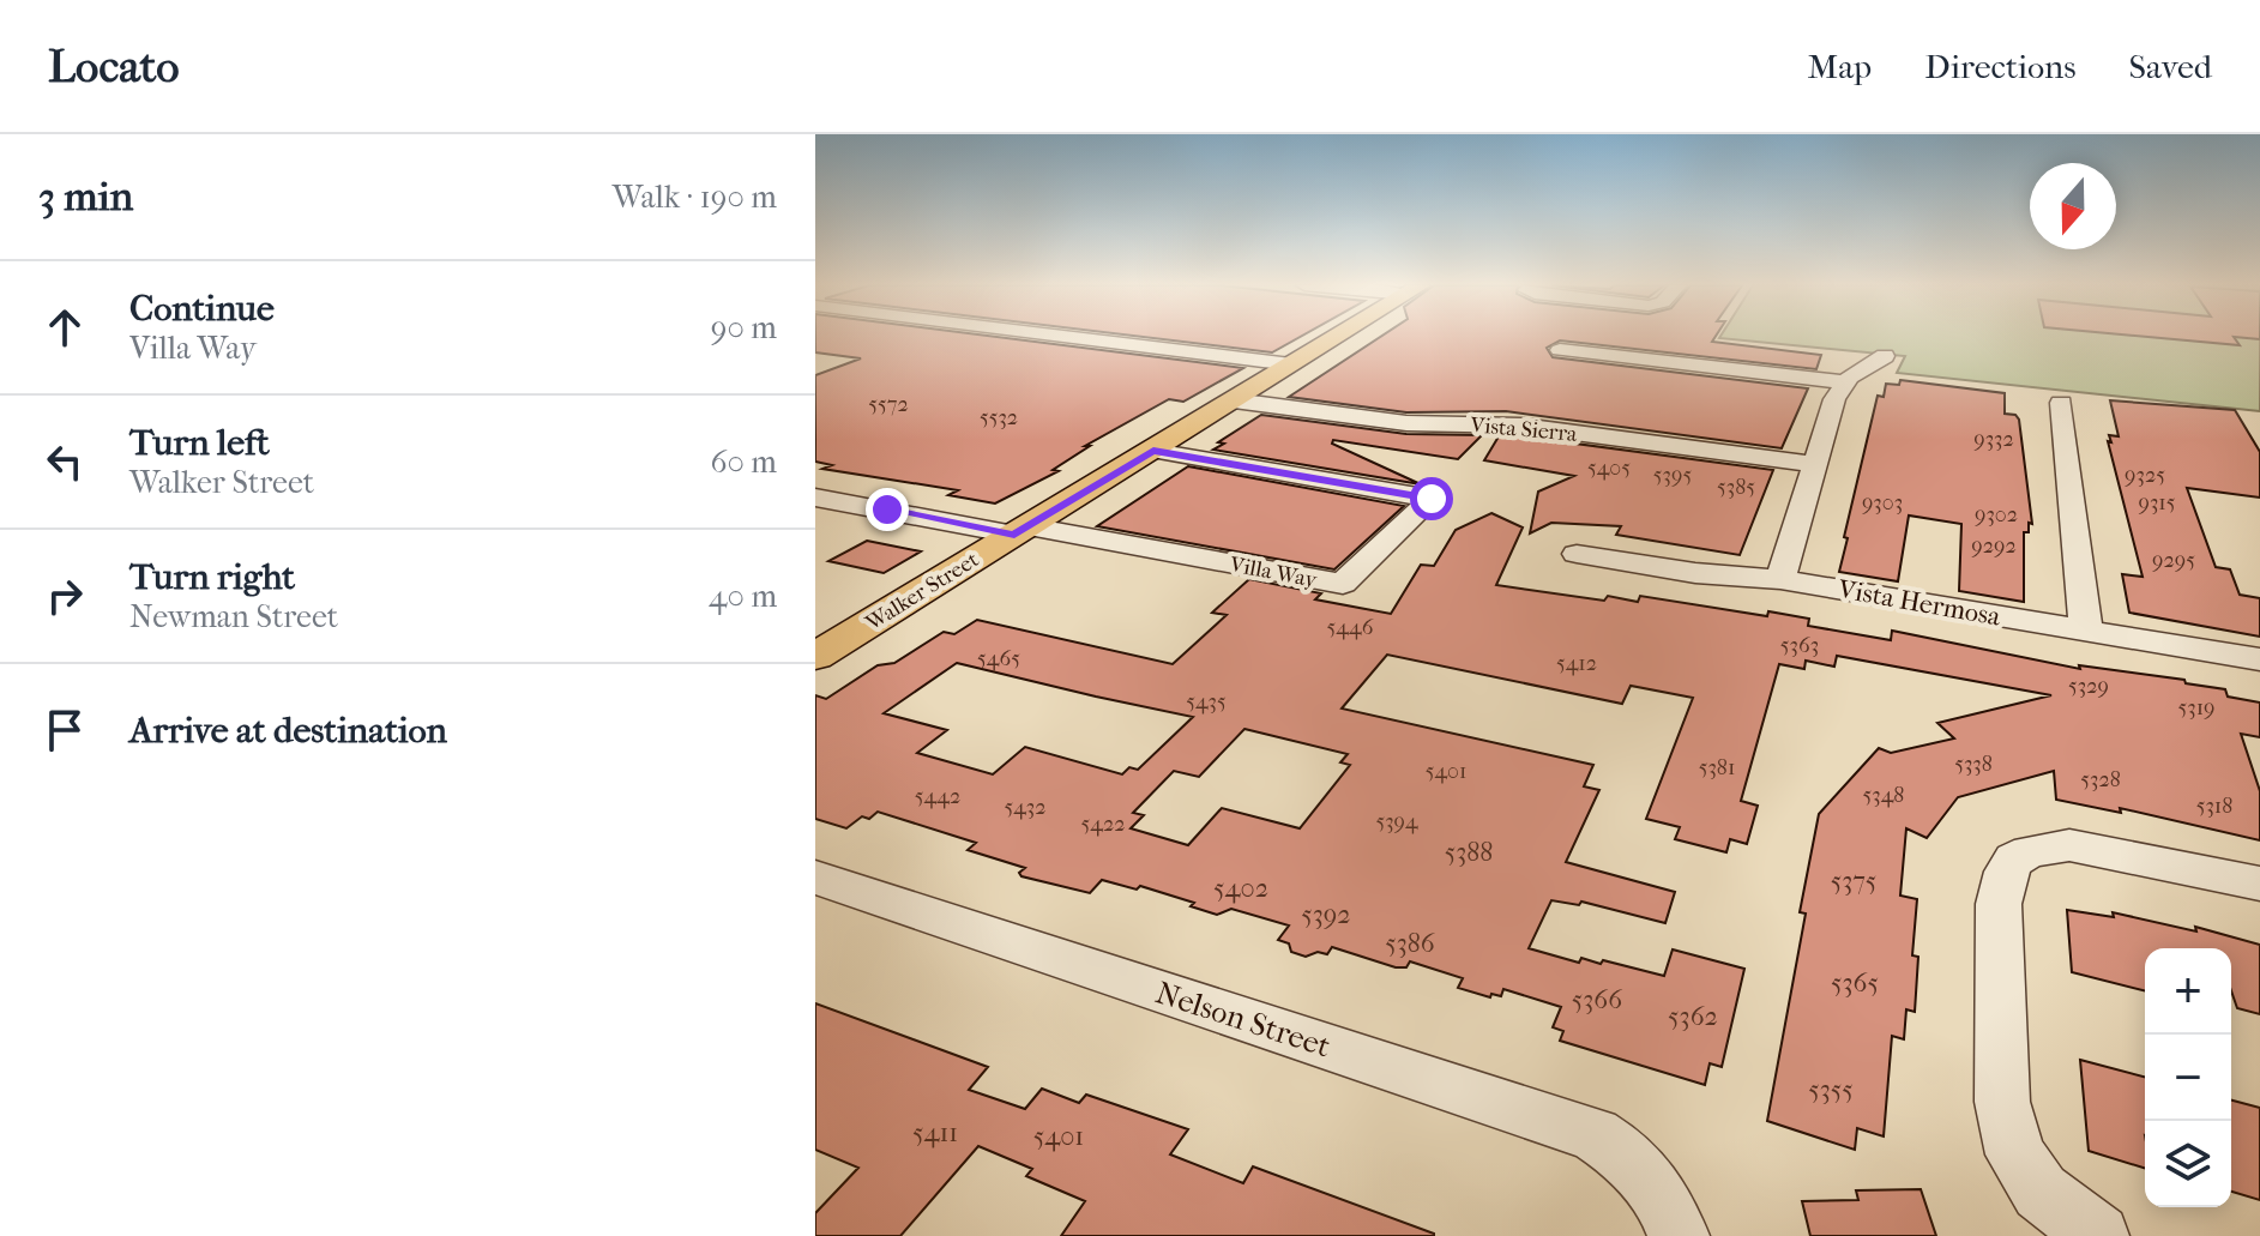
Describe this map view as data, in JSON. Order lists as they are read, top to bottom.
{
  "streets": {
    "main road": ["Walker Street"],
    "street": [
      "Vista Sierra",
      "Villa Way",
      "Vista Hermosa",
      "Nelson Street"
    ]
  },
  "crossings": [
    ["Vista Sierra", "Walker Street"],
    ["Villa Way", "Walker Street"]
  ],
  "house_numbers": [
    "5572",
    "5532",
    "9332",
    "5405",
    "5395",
    "9325",
    "5385",
    "9303",
    "9315",
    "9302",
    "9292",
    "9295",
    "5446",
    "5363",
    "5465",
    "5412",
    "5329",
    "5435",
    "5319",
    "5338",
    "5381",
    "5401",
    "5328",
    "5348",
    "5442",
    "5318",
    "5432",
    "5394",
    "5422",
    "5388",
    "5375",
    "5402",
    "5392",
    "5386",
    "5365",
    "5366",
    "5362",
    "5355",
    "5411",
    "5401"
  ],
  "north": "bottom",
  "page": {
    "header": "Locato",
    "nav": ["Map", "Directions", "Saved"],
    "heading": ["3 min", "Walk · 190 m"],
    "list": [
      ["Continue", "Villa Way", "90 m"],
      ["Turn left", "Walker Street", "60 m"],
      ["Turn right", "Newman Street", "40 m"],
      "Arrive at destination"
    ],
    "map_buttons": ["+", "−"]
  }
}
